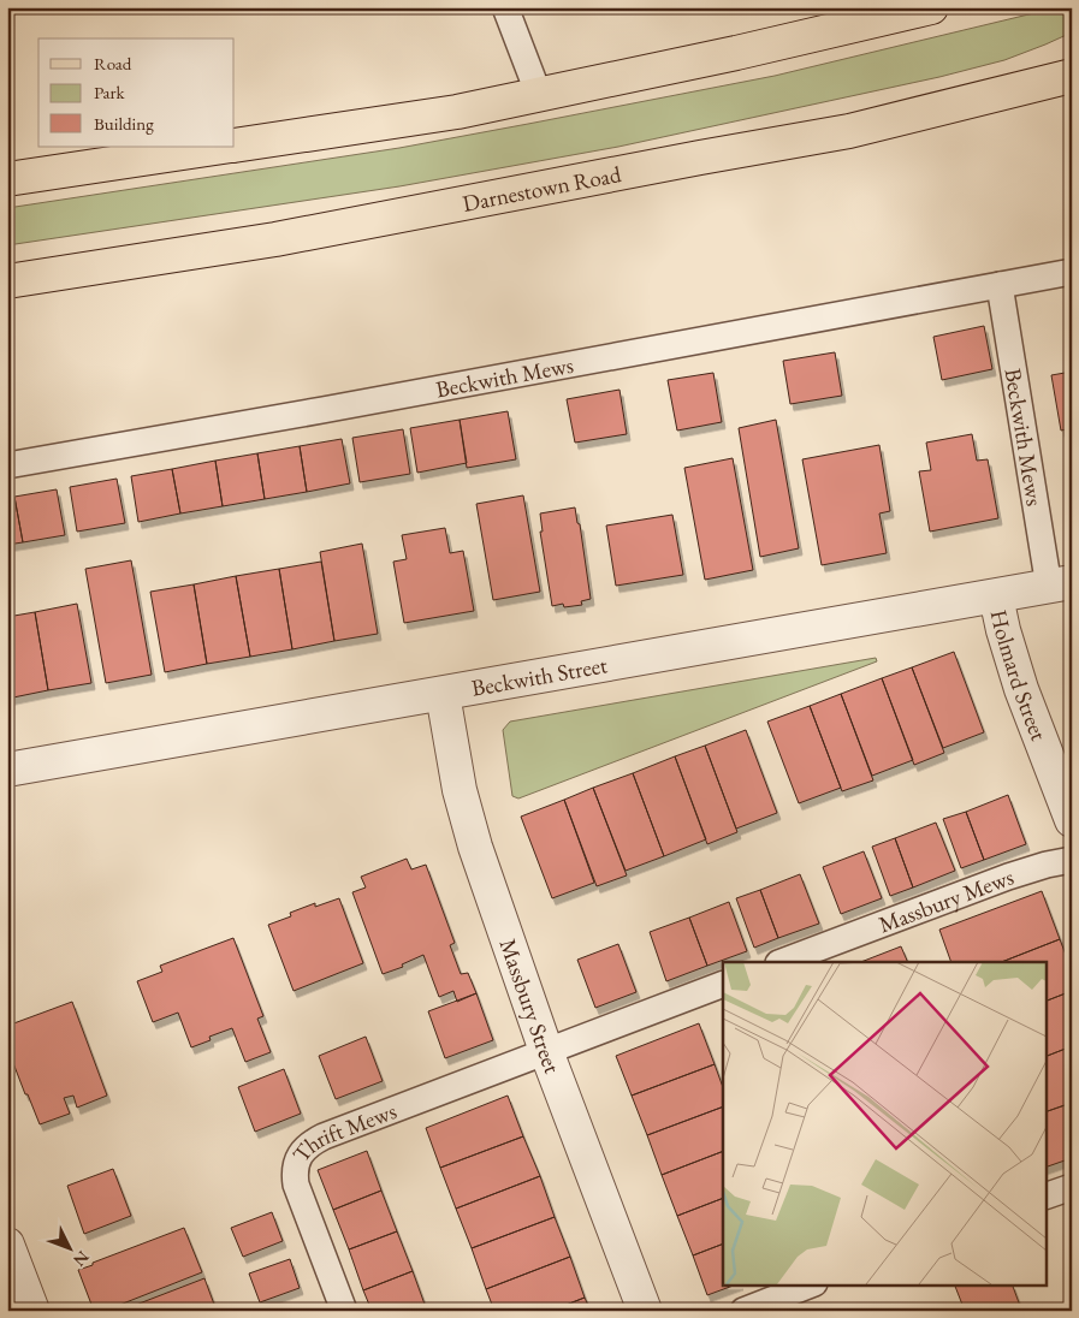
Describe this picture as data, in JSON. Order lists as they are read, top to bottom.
{
  "streets": {
    "main road": ["Darnestown Road"],
    "street": ["Holmard Street", "Beckwith Street", "Massbury Street"],
    "lane": ["Beckwith Mews", "Massbury Mews", "Thrift Mews"]
  },
  "crossings": [
    ["Beckwith Mews", "Beckwith Street"],
    ["Holmard Street", "Beckwith Street"],
    ["Beckwith Street", "Massbury Street"],
    ["Massbury Street", "Thrift Mews"]
  ],
  "legend": ["Road", "Park", "Building"],
  "north": "bottom right"
}
